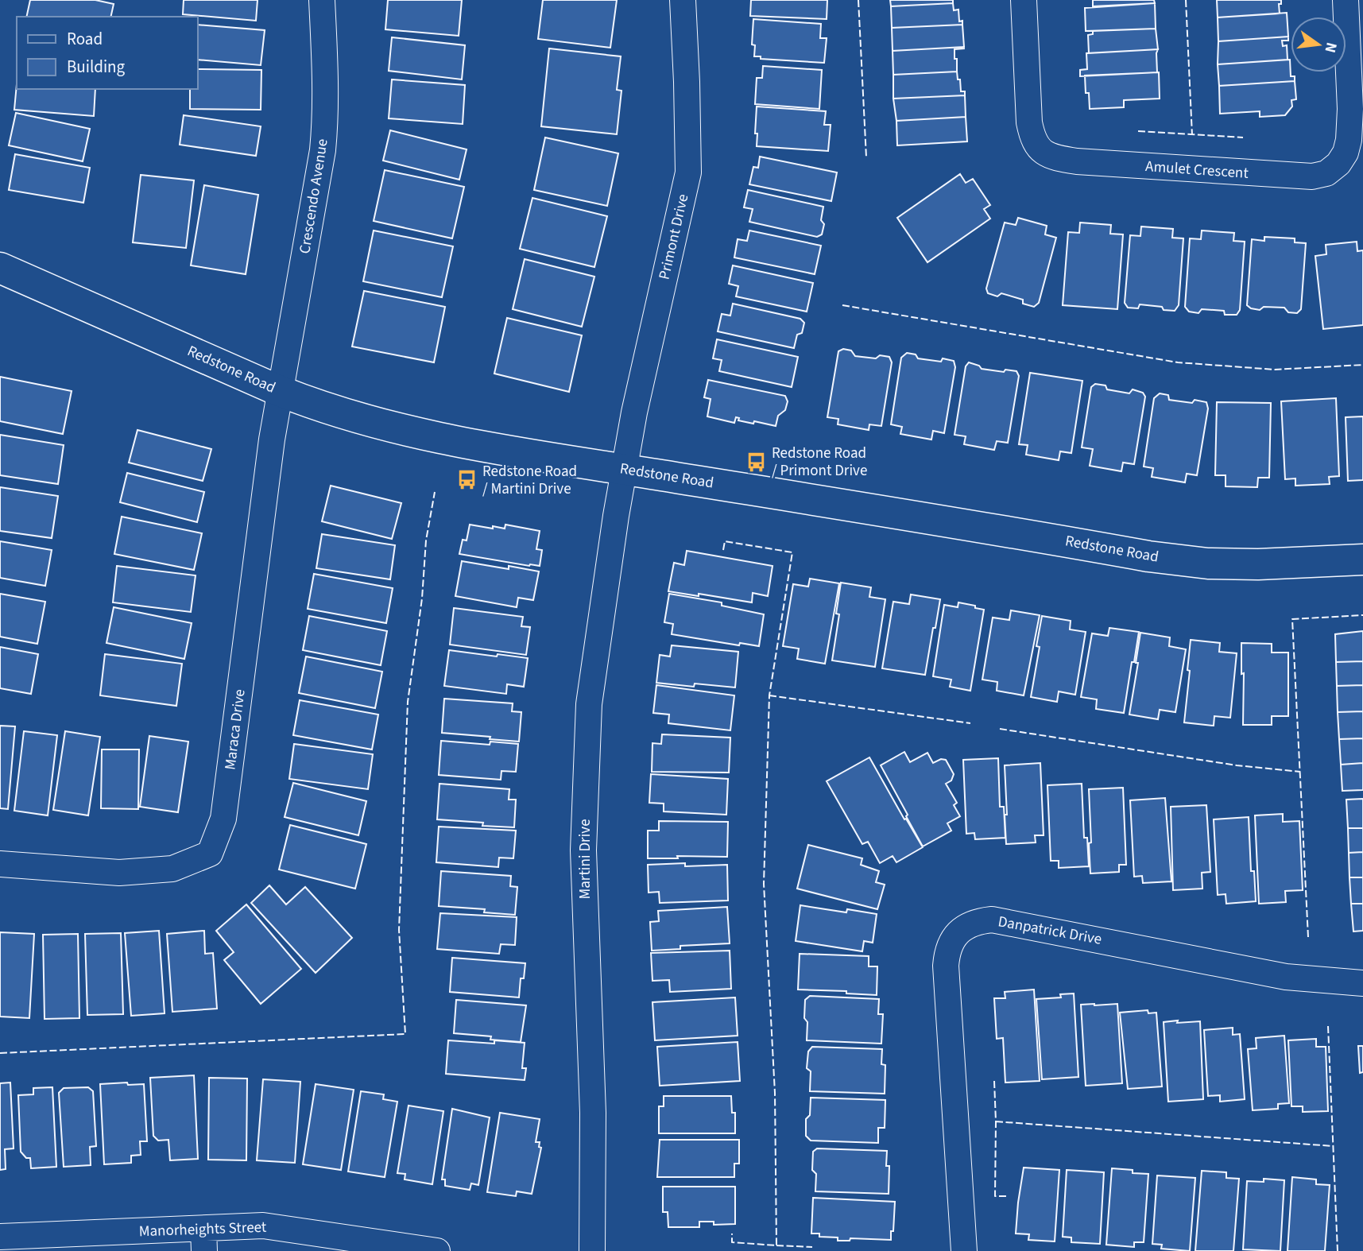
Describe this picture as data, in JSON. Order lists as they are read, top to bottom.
{
  "streets": {
    "street": [
      "Amulet Crescent",
      "Crescendo Avenue",
      "Primont Drive",
      "Redstone Road",
      "Maraca Drive",
      "Martini Drive",
      "Danpatrick Drive",
      "Manorheights Street"
    ]
  },
  "crossings": [
    ["Crescendo Avenue", "Redstone Road"],
    ["Crescendo Avenue", "Maraca Drive"],
    ["Primont Drive", "Redstone Road"],
    ["Primont Drive", "Martini Drive"],
    ["Redstone Road", "Maraca Drive"],
    ["Redstone Road", "Martini Drive"]
  ],
  "places": {
    "bus stop": ["Redstone Road / Primont Drive", "Redstone Road / Martini Drive"]
  },
  "legend": ["Road", "Building"],
  "north": "right"
}
